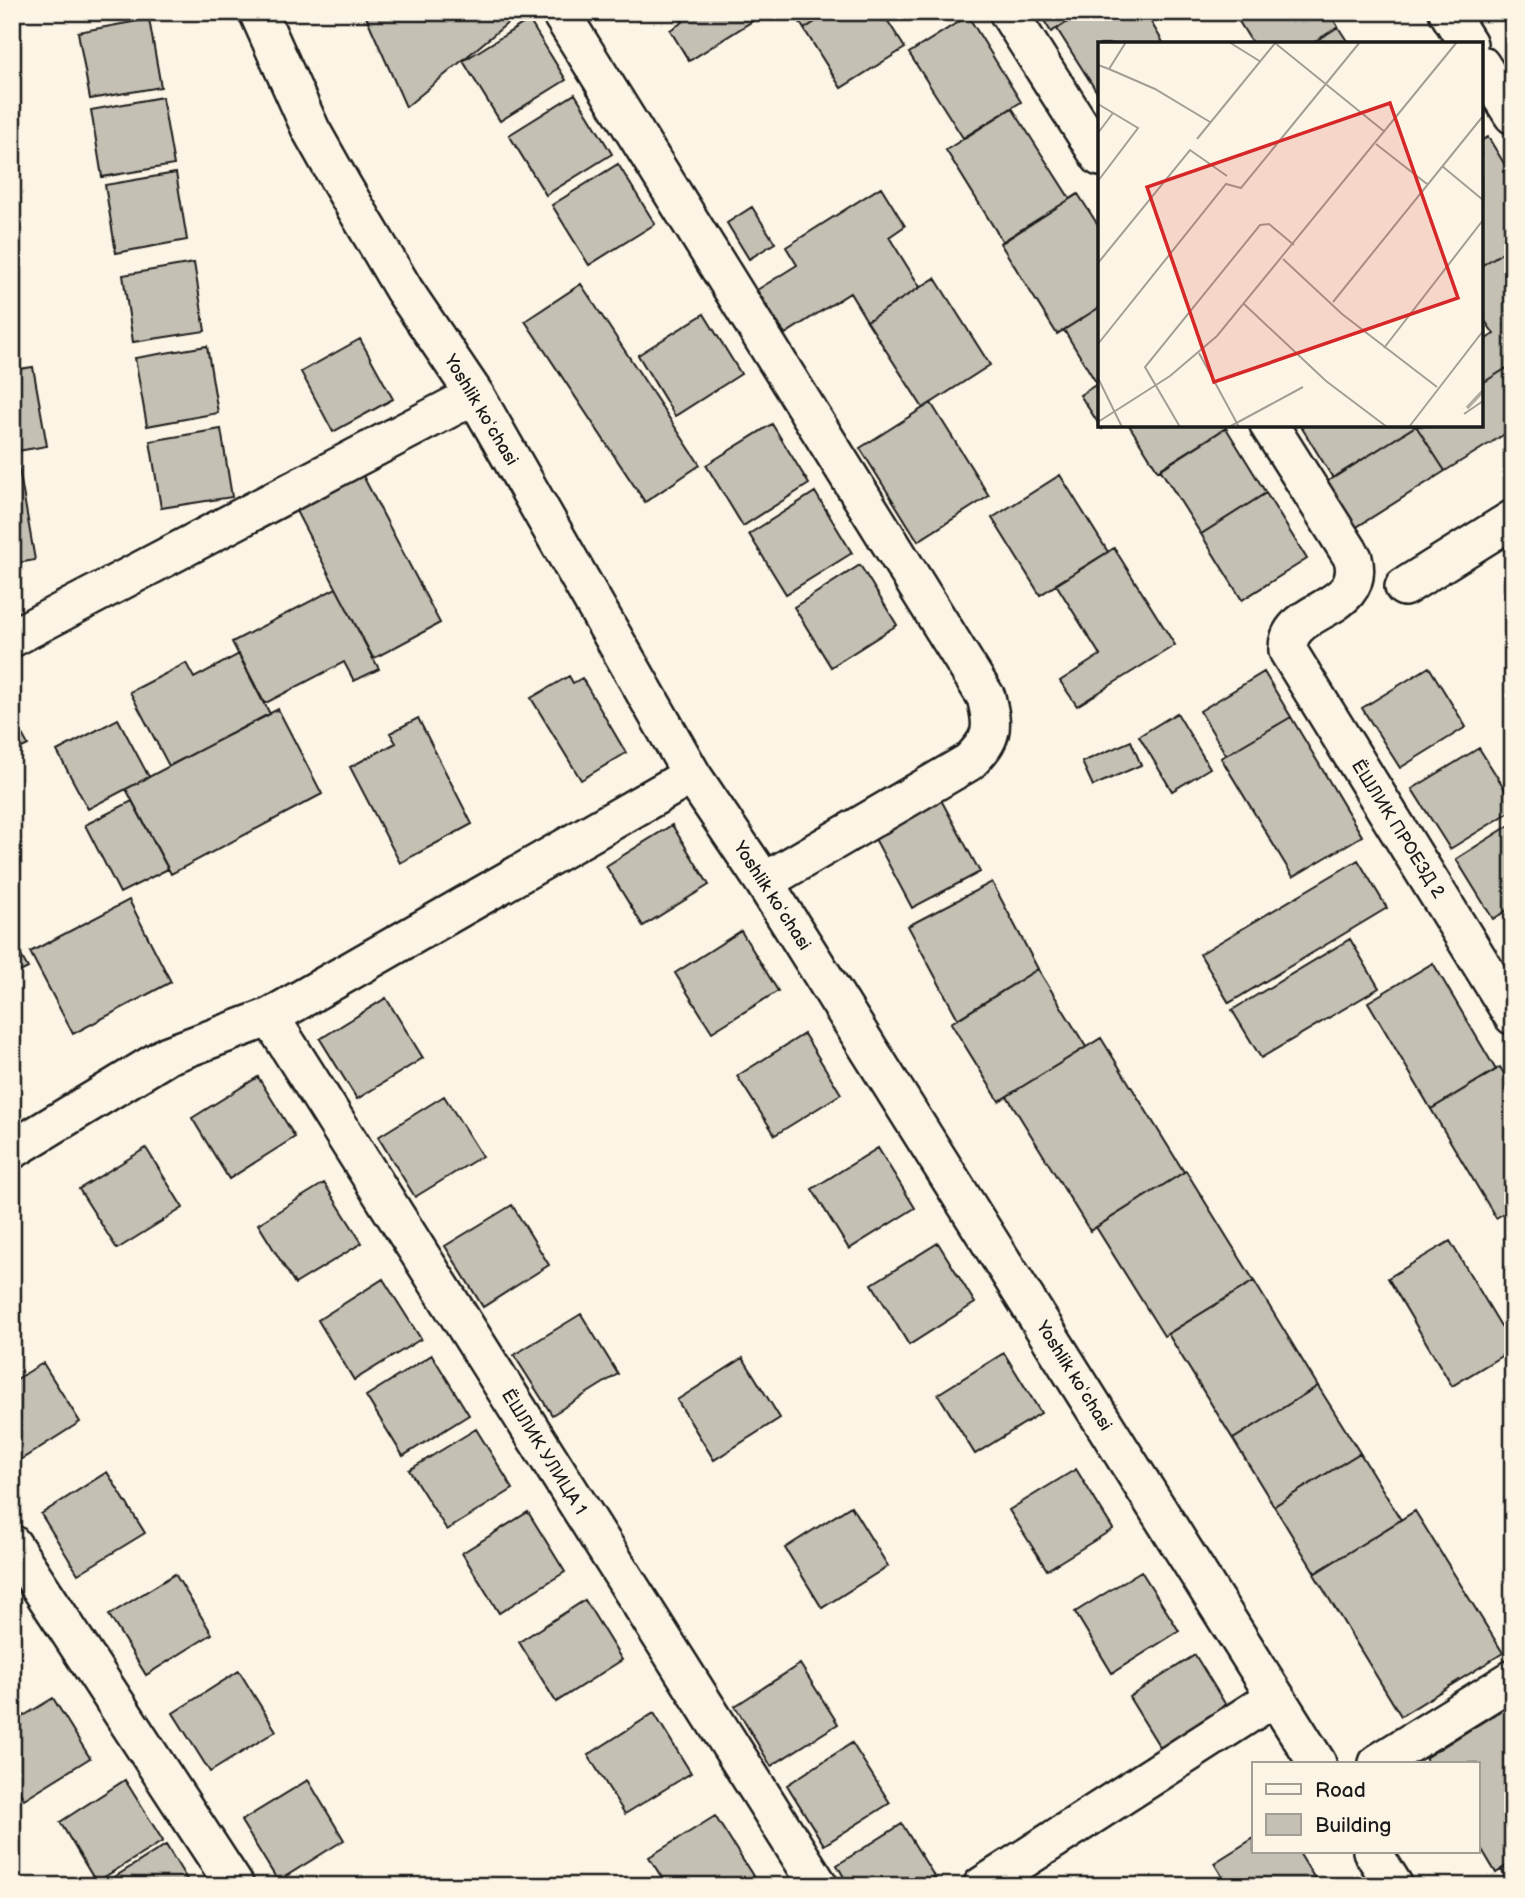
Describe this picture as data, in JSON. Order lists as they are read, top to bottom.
{
  "streets": {
    "street": ["Yoshlik koʻchasi", "ЁШЛИК ПРОЕЗД 2", "ЁШЛИК УЛИЦА 1"]
  },
  "legend": ["Road", "Building"]
}
